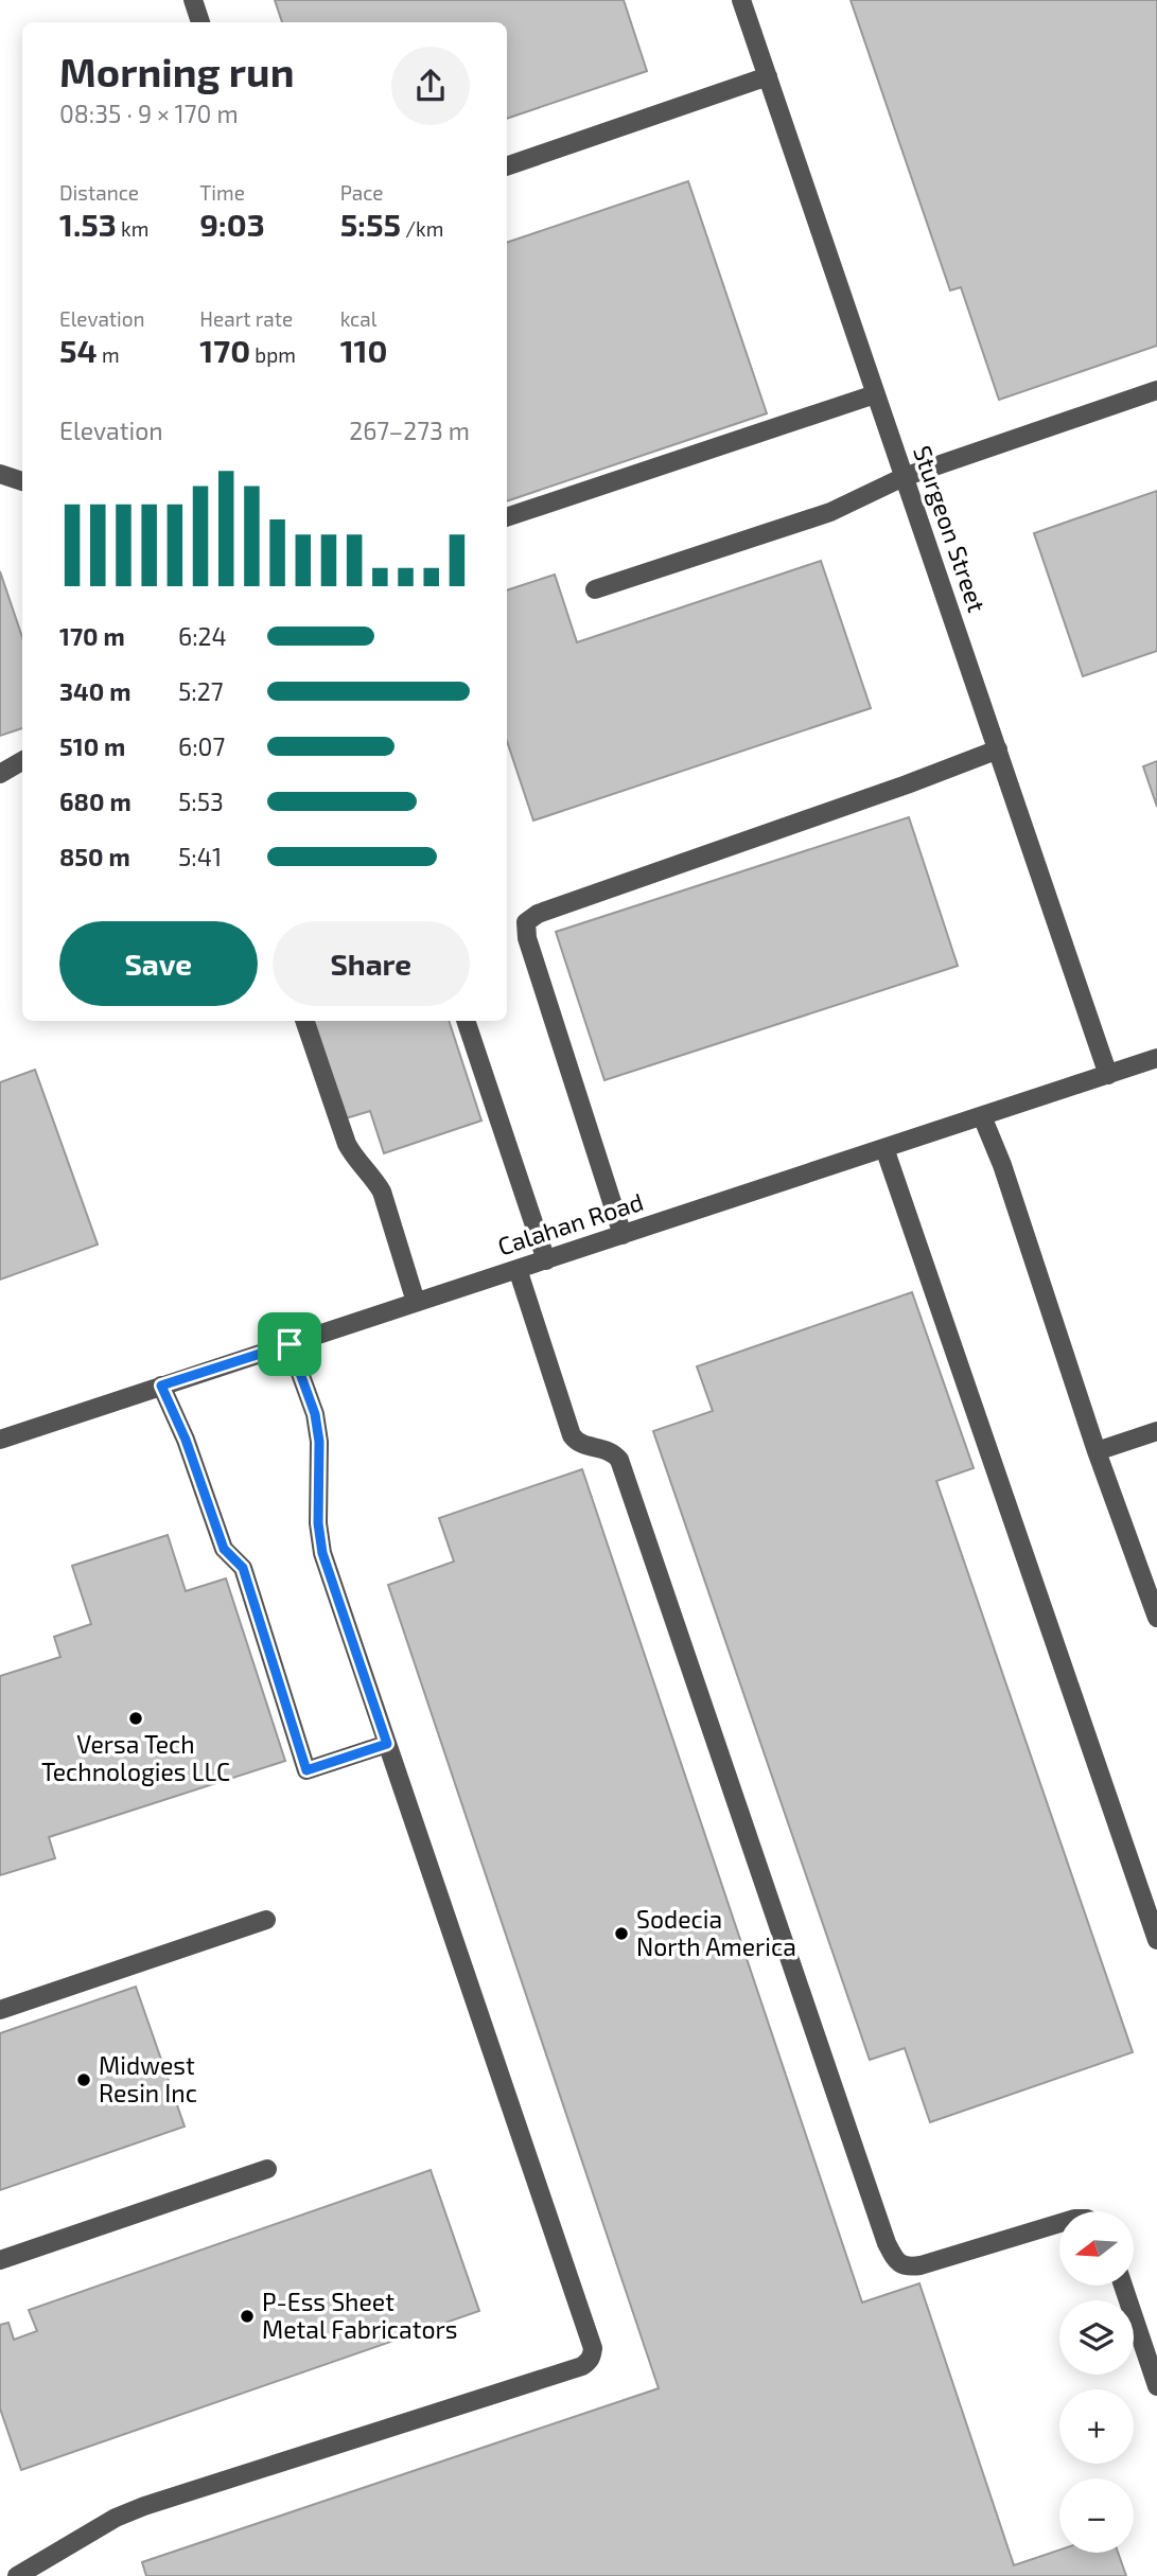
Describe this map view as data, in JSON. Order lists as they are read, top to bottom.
{
  "streets": {
    "street": ["Sturgeon Street", "Calahan Road"]
  },
  "crossings": [
    ["Sturgeon Street", "Calahan Road"]
  ],
  "places": [
    "Versa Tech Technologies LLC",
    "Sodecia North America",
    "Midwest Resin Inc",
    "P-Ess Sheet Metal Fabricators"
  ],
  "north": "left",
  "page": {
    "heading": ["Morning run", "08:35 · 9 × 170 m"],
    "stats": [
      ["Distance", "1.53 km"],
      ["Time", "9:03"],
      ["Pace", "5:55 /km"],
      ["Elevation", "54 m"],
      ["Heart rate", "170 bpm"],
      ["kcal", "110"]
    ],
    "chart": ["Elevation", "267–273 m"],
    "list": [
      {
        "name": "170 m",
        "note": "6:24"
      },
      {
        "name": "340 m",
        "note": "5:27"
      },
      {
        "name": "510 m",
        "note": "6:07"
      },
      {
        "name": "680 m",
        "note": "5:53"
      },
      {
        "name": "850 m",
        "note": "5:41"
      }
    ],
    "buttons": ["Save", "Share"],
    "map_buttons": ["+", "−"]
  }
}
